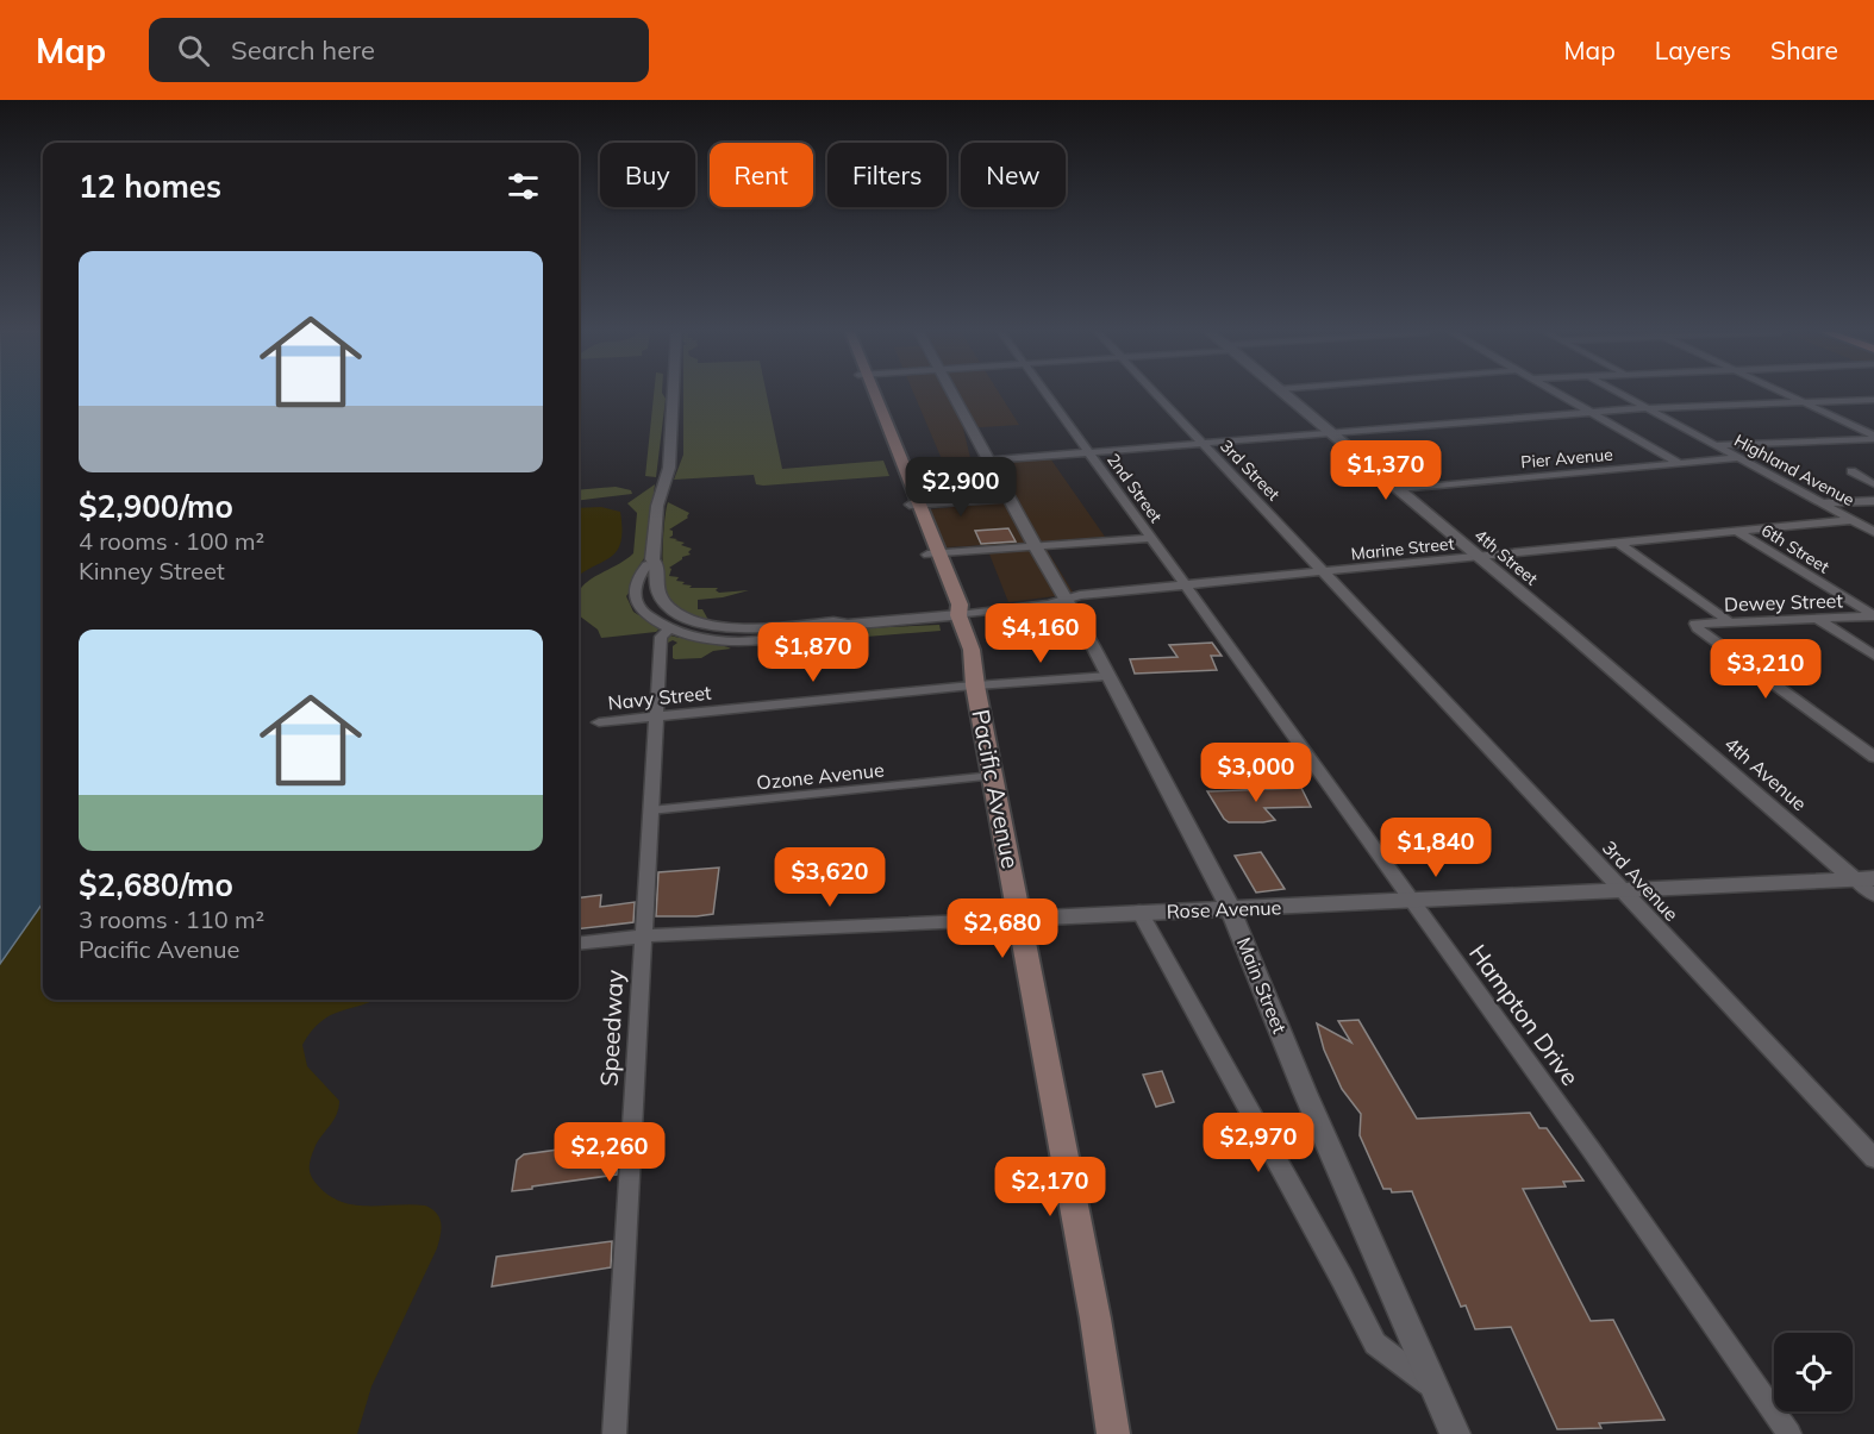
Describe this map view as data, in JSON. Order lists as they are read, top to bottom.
{
  "streets": {
    "main road": ["Pacific Avenue"],
    "street": [
      "Pier Avenue",
      "3rd Street",
      "Highland Avenue",
      "2nd Street",
      "Marine Street",
      "6th Street",
      "4th Street",
      "Dewey Street",
      "Navy Street",
      "4th Avenue",
      "Ozone Avenue",
      "3rd Avenue",
      "Rose Avenue",
      "Main Street",
      "Hampton Drive",
      "Speedway"
    ]
  },
  "crossings": [
    ["Pier Avenue", "Highland Avenue"],
    ["Pier Avenue", "4th Street"],
    ["3rd Street", "Marine Street"],
    ["3rd Street", "3rd Avenue"],
    ["Highland Avenue", "Marine Street"],
    ["2nd Street", "Marine Street"],
    ["2nd Street", "Hampton Drive"],
    ["Marine Street", "6th Street"],
    ["Marine Street", "4th Street"],
    ["Marine Street", "Pacific Avenue"],
    ["Marine Street", "Main Street"],
    ["6th Street", "Dewey Street"],
    ["4th Street", "4th Avenue"],
    ["Navy Street", "Pacific Avenue"],
    ["Navy Street", "Main Street"],
    ["Navy Street", "Speedway"],
    ["4th Avenue", "Rose Avenue"],
    ["Ozone Avenue", "Pacific Avenue"],
    ["Ozone Avenue", "Speedway"],
    ["Pacific Avenue", "Rose Avenue"],
    ["3rd Avenue", "Rose Avenue"],
    ["Rose Avenue", "Main Street"],
    ["Rose Avenue", "Hampton Drive"],
    ["Rose Avenue", "Speedway"]
  ],
  "page": {
    "header": "Map",
    "search": "Search here",
    "nav": ["Map", "Layers", "Share"],
    "chip": [
      "Buy",
      "Rent",
      "Filters",
      "New"
    ],
    "heading": "12 homes",
    "list": [
      {
        "name": "$2,900/mo",
        "note": "4 rooms · 100 m² · Kinney Street"
      },
      {
        "name": "$2,680/mo",
        "note": "3 rooms · 110 m² · Pacific Avenue"
      }
    ],
    "price": [
      "$1,370",
      "$2,900",
      "$4,160",
      "$1,870",
      "$3,210",
      "$3,000",
      "$1,840",
      "$3,620",
      "$2,680",
      "$2,970",
      "$2,260",
      "$2,170"
    ]
  }
}
